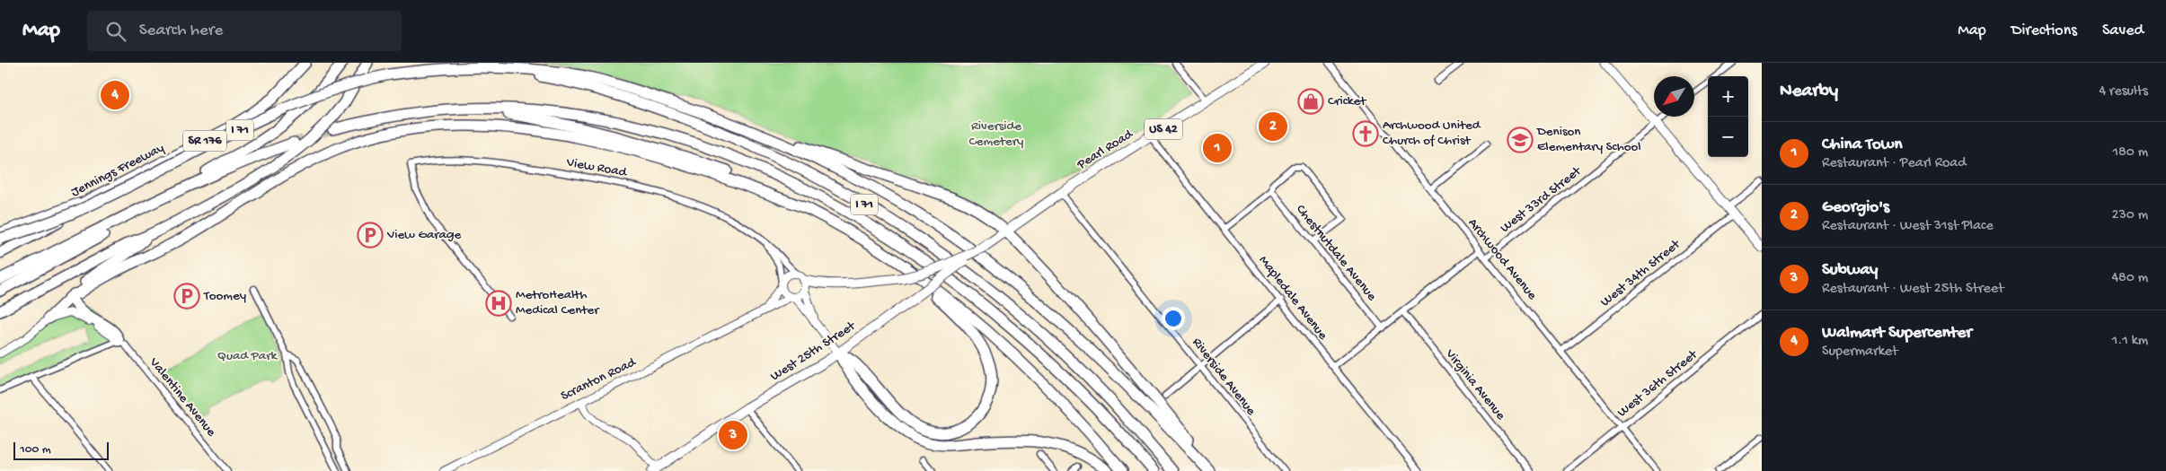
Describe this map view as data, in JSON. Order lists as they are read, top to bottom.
{
  "streets": {
    "highway": ["I 71", "SR 176", "Jennings Freeway"],
    "main road": ["US 42", "Pearl Road", "West 25th Street"],
    "street": [
      "View Road",
      "West 33rd Street",
      "Chestnutdale Avenue",
      "Archwood Avenue",
      "West 34th Street",
      "Mapledale Avenue",
      "Riverside Avenue",
      "Scranton Road",
      "West 36th Street",
      "Virginia Avenue",
      "Valentine Avenue"
    ]
  },
  "crossings": [
    ["I 71", "SR 176"],
    ["I 71", "Jennings Freeway"],
    ["Pearl Road", "Mapledale Avenue"],
    ["Pearl Road", "West 25th Street"],
    ["Pearl Road", "Riverside Avenue"],
    ["View Road", "Scranton Road"],
    ["West 33rd Street", "Archwood Avenue"],
    ["Archwood Avenue", "West 34th Street"],
    ["Archwood Avenue", "West 36th Street"]
  ],
  "parks": ["Riverside Cemetery", "Quad Park"],
  "places": {
    "shop": ["Cricket"],
    "church": ["Archwood United Church of Christ"],
    "school or university": ["Denison Elementary School"],
    "parking": ["View Garage", "Toomey"],
    "hospital": ["MetroHealth Medical Center"]
  },
  "scale_bar": "100 m",
  "north": "bottom left",
  "page": {
    "header": "Map",
    "search": "Search here",
    "nav": ["Map", "Directions", "Saved"],
    "heading": ["Nearby", "4 results"],
    "map_buttons": ["+", "−"],
    "pins": [
      "4",
      "2",
      "1",
      "3"
    ],
    "list": [
      {
        "mark": "1",
        "name": "China Town",
        "note": "Restaurant · Pearl Road",
        "value": "180 m"
      },
      {
        "mark": "2",
        "name": "Georgio's",
        "note": "Restaurant · West 31st Place",
        "value": "230 m"
      },
      {
        "mark": "3",
        "name": "Subway",
        "note": "Restaurant · West 25th Street",
        "value": "480 m"
      },
      {
        "mark": "4",
        "name": "Walmart Supercenter",
        "note": "Supermarket",
        "value": "1.1 km"
      }
    ],
    "scale": "100 m"
  }
}
